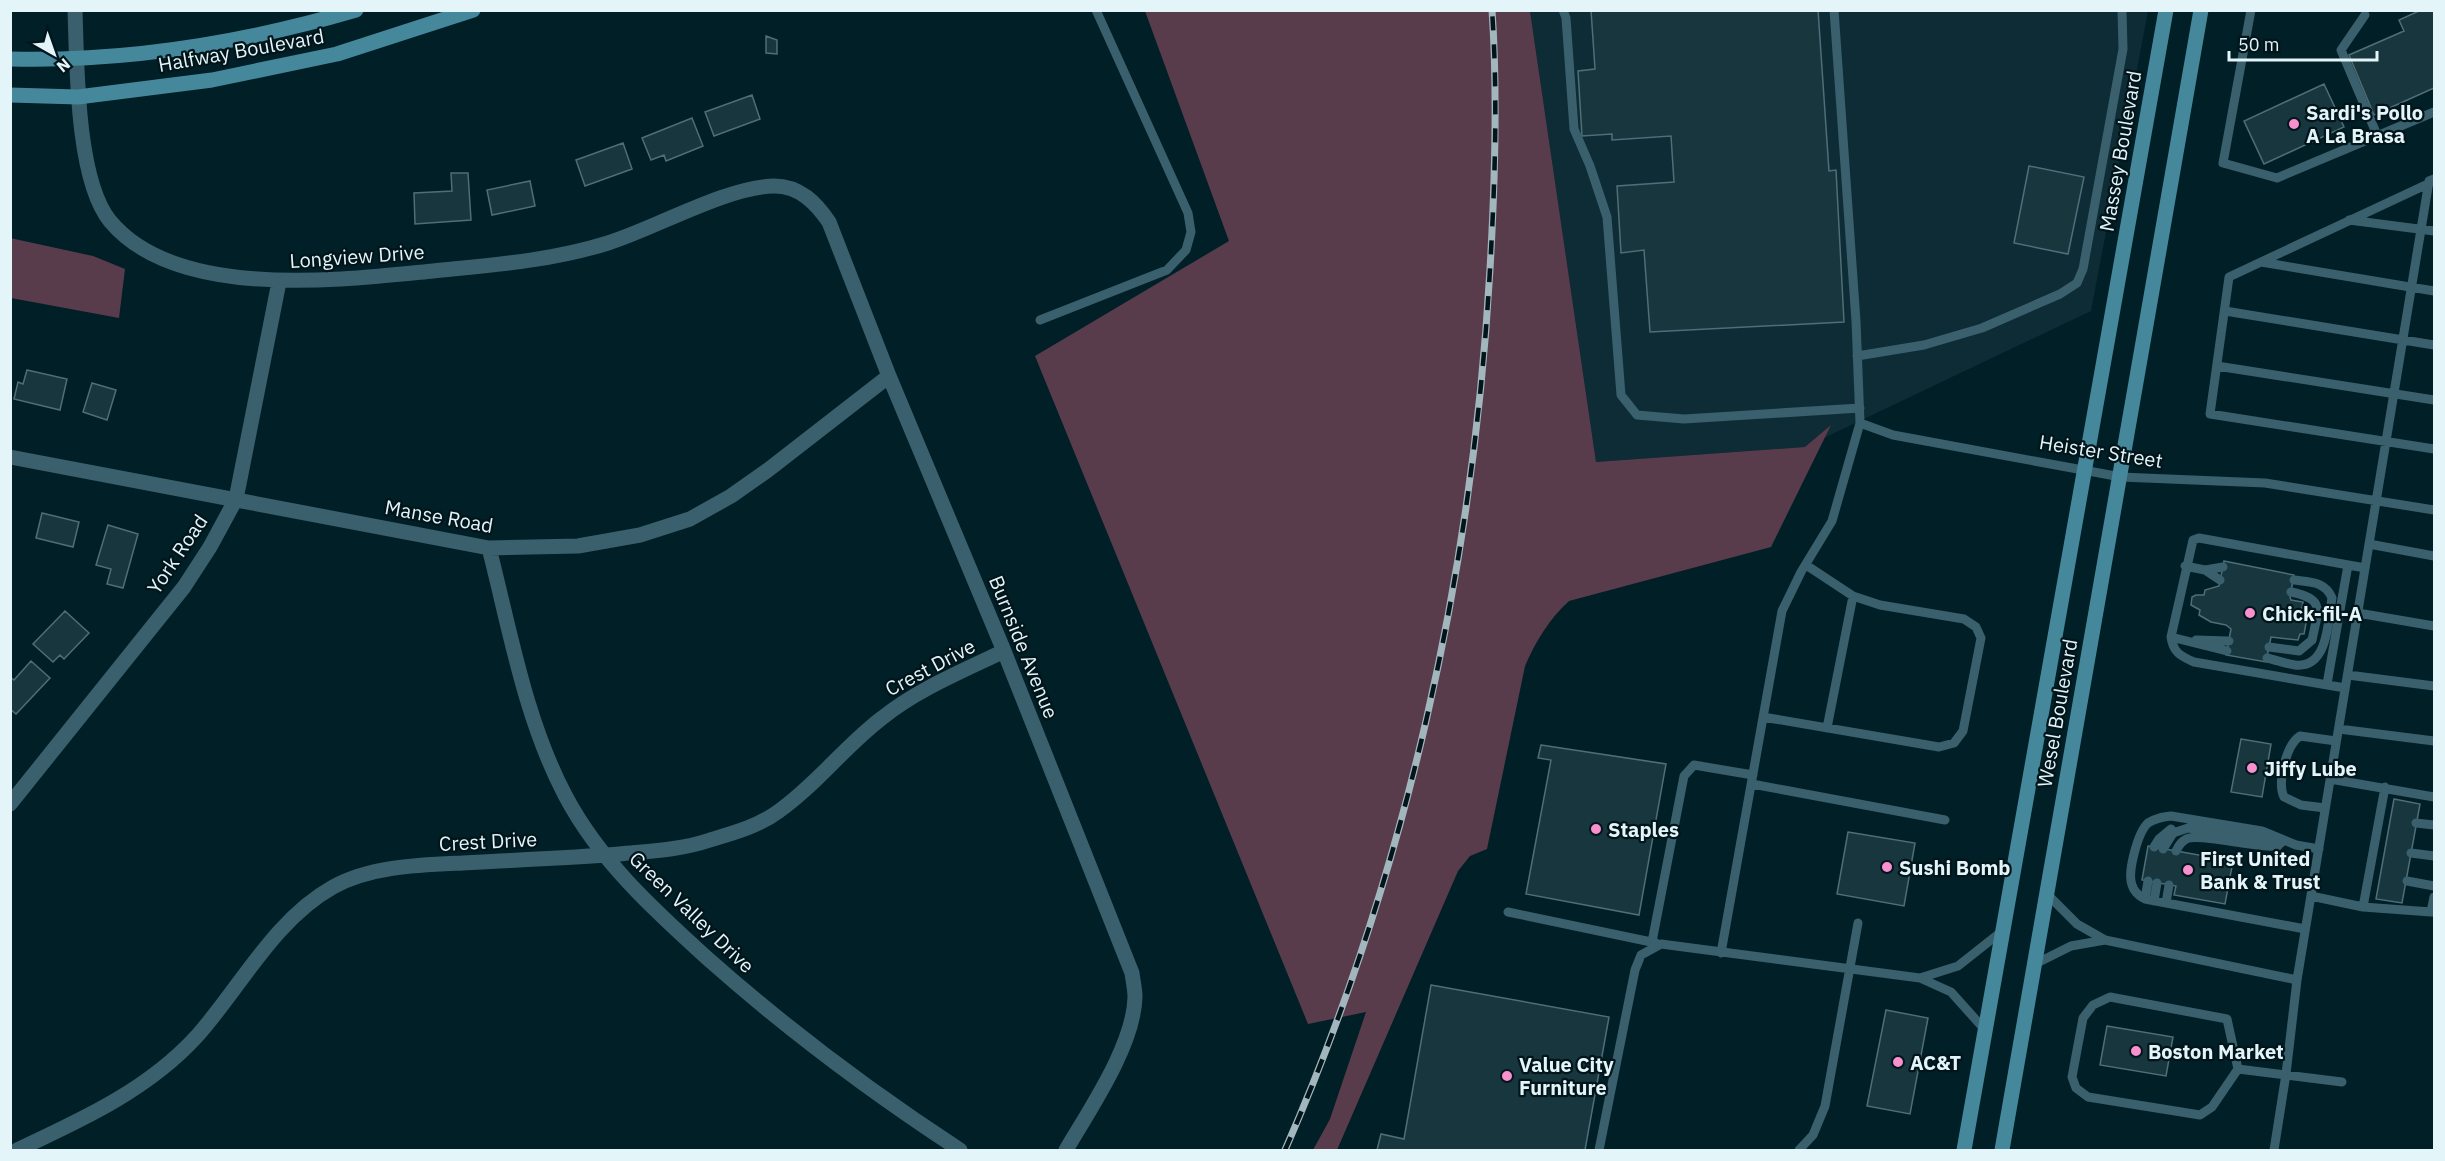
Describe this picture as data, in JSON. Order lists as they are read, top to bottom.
{
  "streets": {
    "main road": ["Halfway Boulevard", "Massey Boulevard", "Wesel Boulevard"],
    "street": [
      "Longview Drive",
      "Manse Road",
      "York Road",
      "Burnside Avenue",
      "Crest Drive",
      "Green Valley Drive"
    ],
    "lane": ["Heister Street"]
  },
  "crossings": [
    ["Halfway Boulevard", "Longview Drive"],
    ["Massey Boulevard", "Wesel Boulevard"],
    ["Longview Drive", "York Road"],
    ["Longview Drive", "Burnside Avenue"],
    ["Heister Street", "Wesel Boulevard"],
    ["Manse Road", "York Road"],
    ["Manse Road", "Burnside Avenue"],
    ["Manse Road", "Green Valley Drive"],
    ["Burnside Avenue", "Crest Drive"],
    ["Crest Drive", "Green Valley Drive"]
  ],
  "places": [
    "Sardi's Pollo A La Brasa",
    "Chick-fil-A",
    "Jiffy Lube",
    "Staples",
    "Sushi Bomb",
    "First United Bank & Trust",
    "Boston Market",
    "AC&T",
    "Value City Furniture"
  ],
  "scale_bar": "50 m",
  "north": "bottom right"
}
